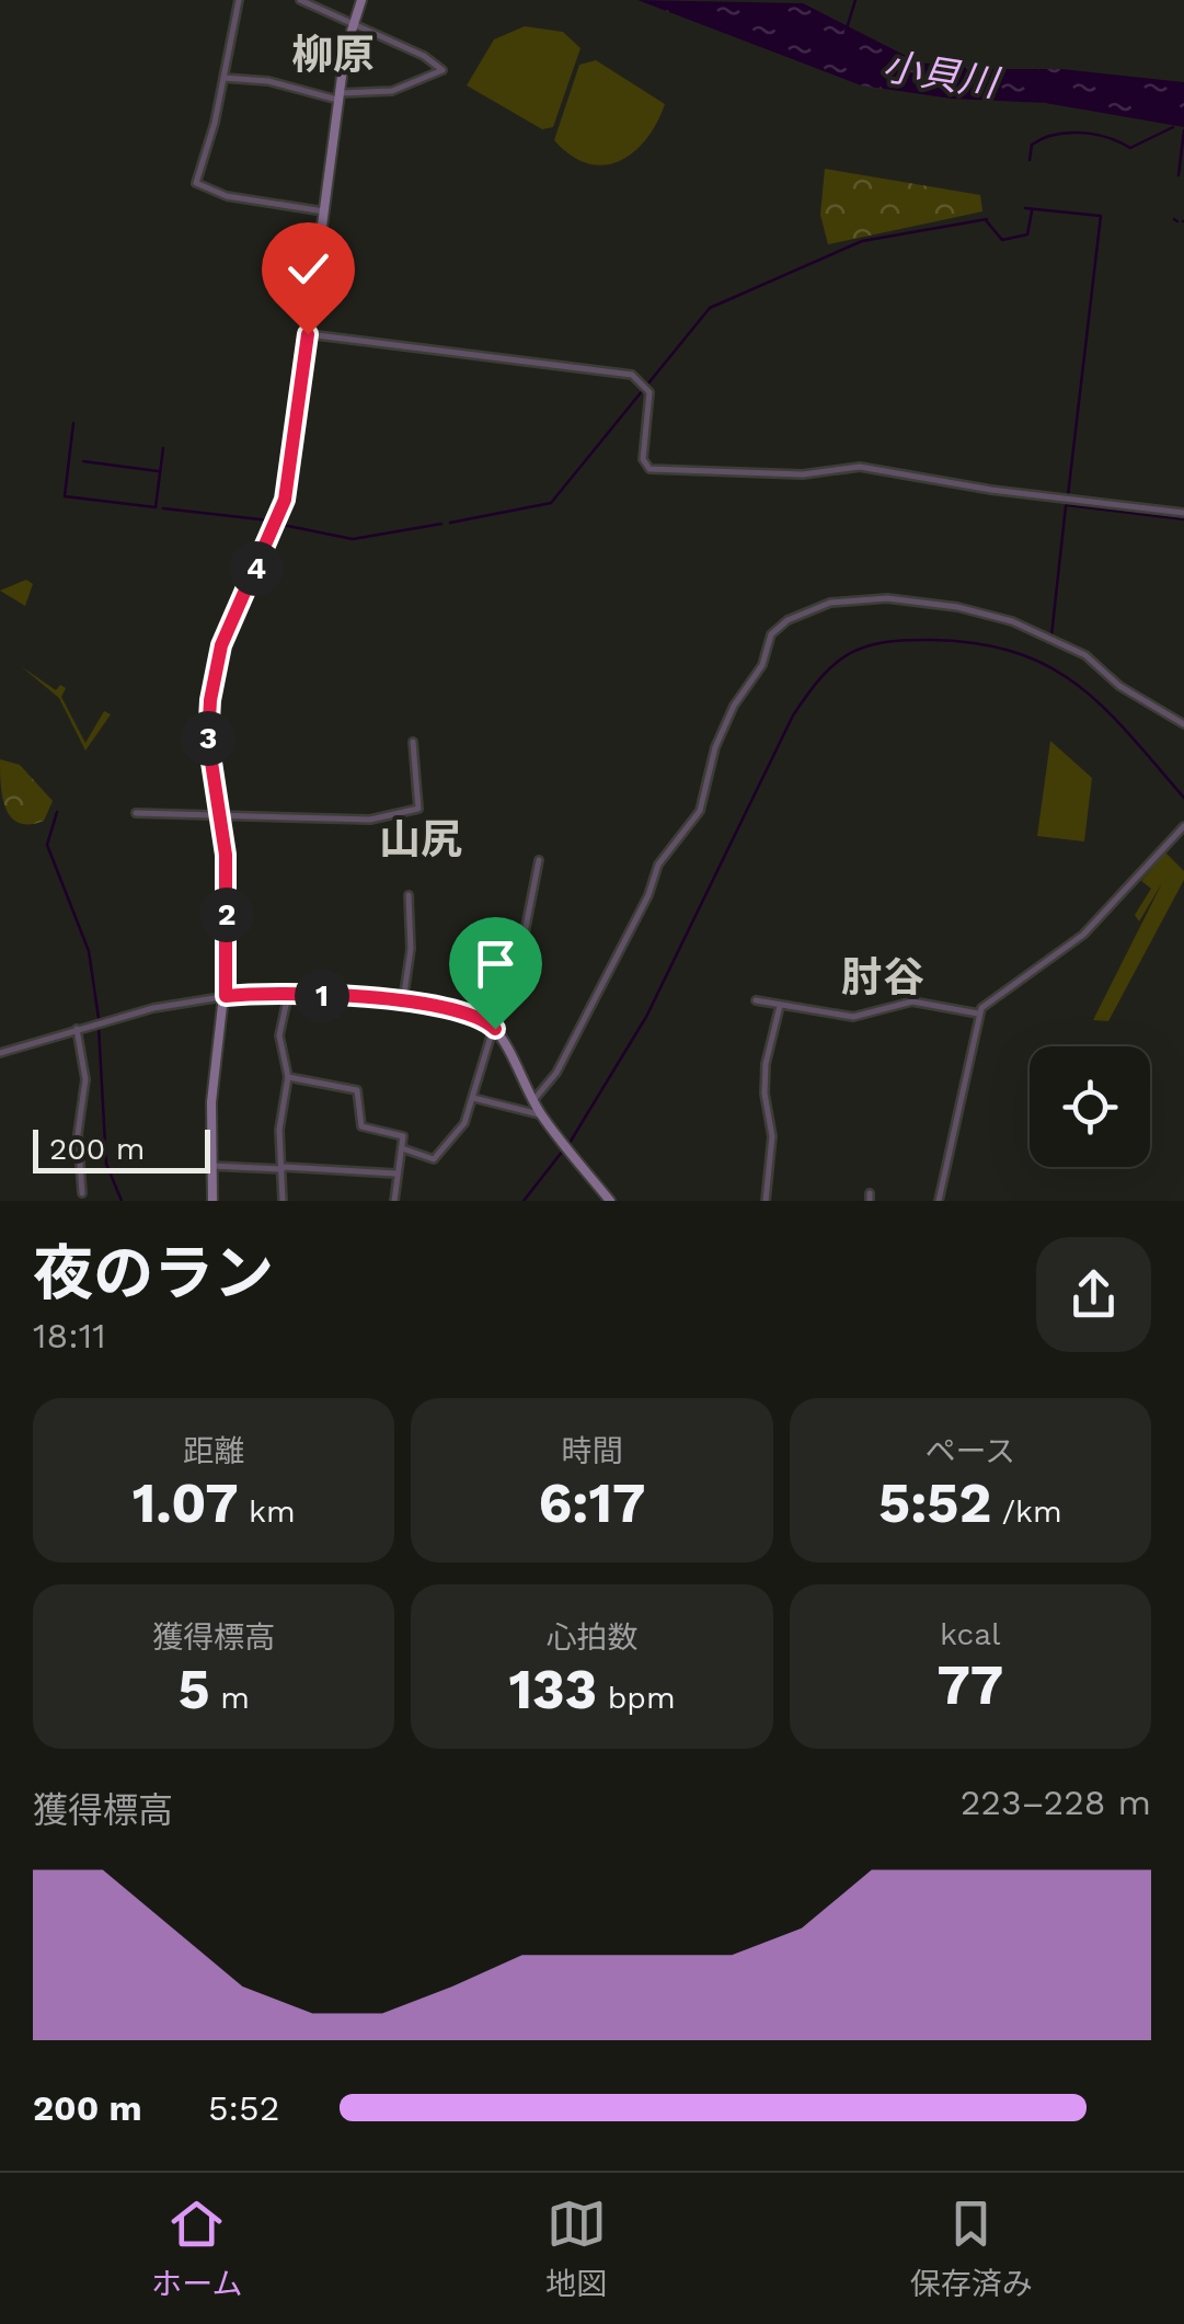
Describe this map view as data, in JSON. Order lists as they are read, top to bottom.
{
  "districts": ["柳原", "山尻", "肘谷"],
  "water": ["小貝川"],
  "scale_bar": "200 m",
  "page": {
    "pins": [
      "4",
      "3",
      "2",
      "1"
    ],
    "scale": "200 m",
    "heading": ["夜のラン", "18:11"],
    "stats": [
      ["距離", "1.07 km"],
      ["時間", "6:17"],
      ["ペース", "5:52 /km"],
      ["獲得標高", "5 m"],
      ["心拍数", "133 bpm"],
      ["kcal", "77"]
    ],
    "chart": ["獲得標高", "223–228 m"],
    "list": [
      {
        "name": "200 m",
        "note": "5:52"
      }
    ],
    "tabs": ["ホーム", "地図", "保存済み"]
  }
}
